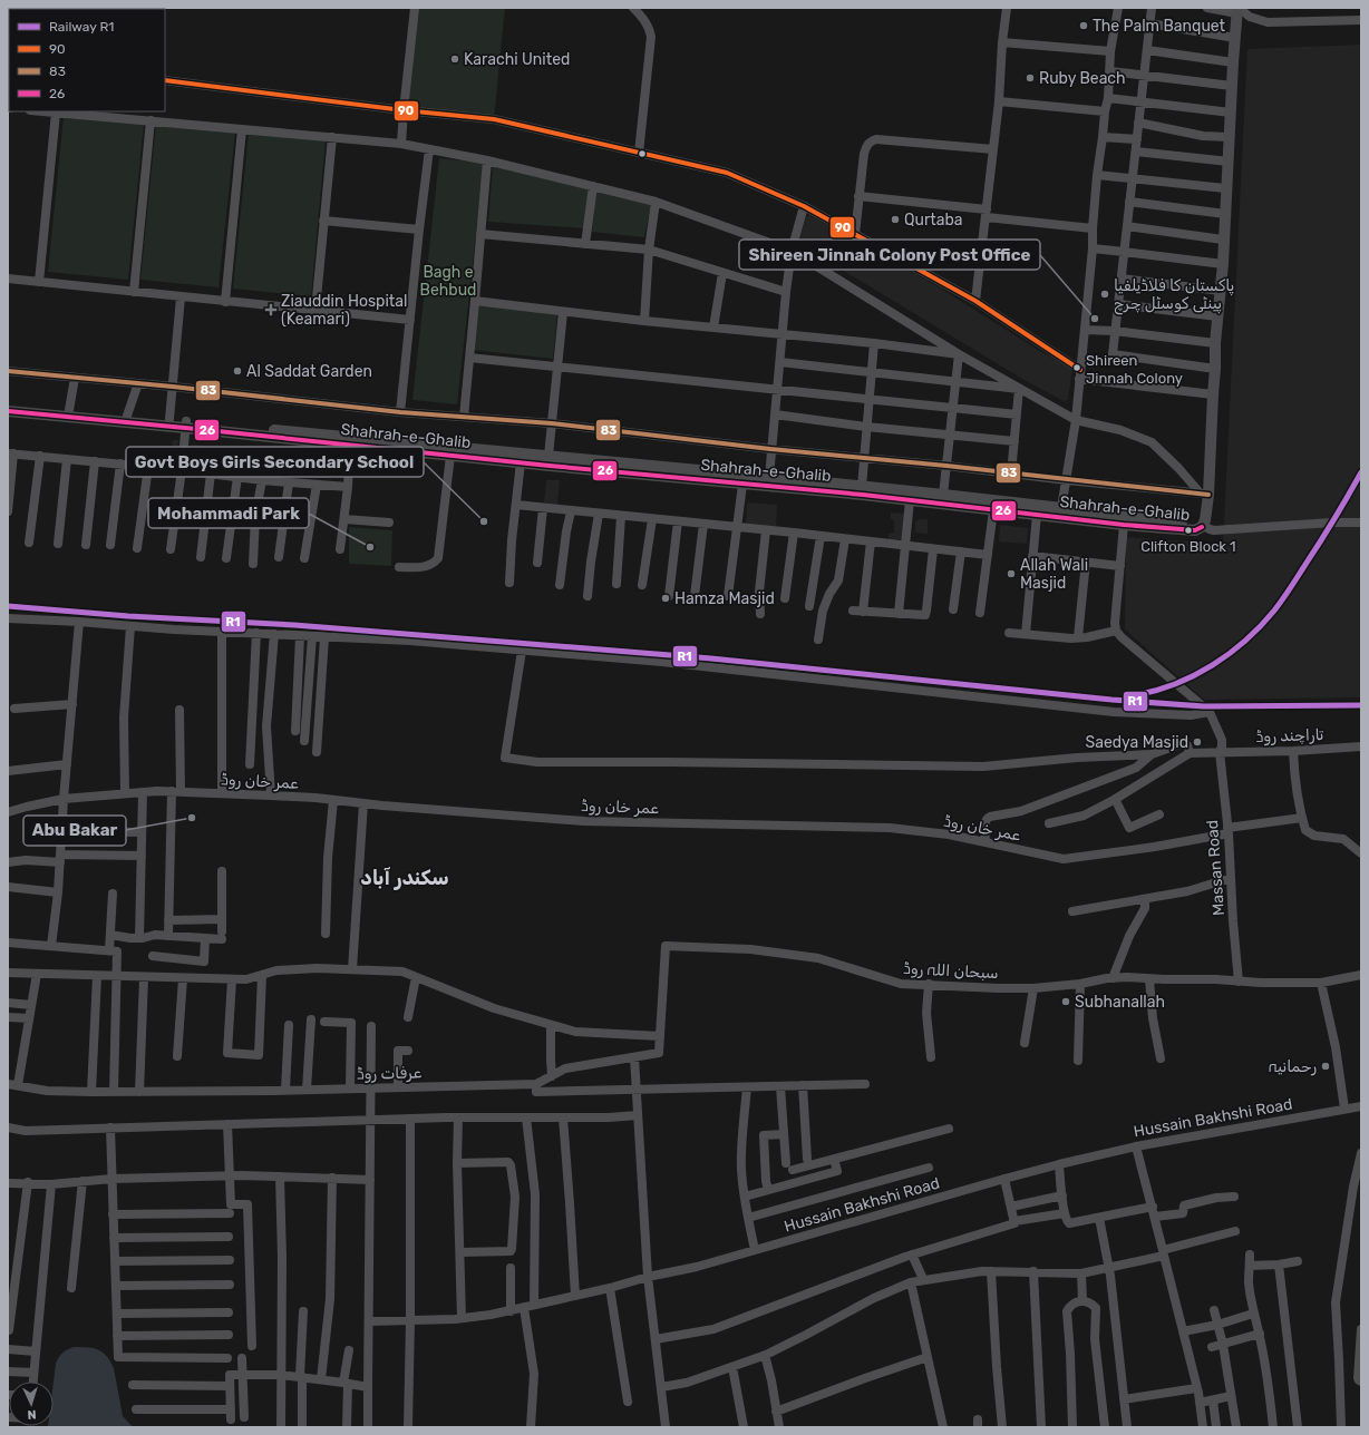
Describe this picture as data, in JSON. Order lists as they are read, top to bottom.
{
  "streets": {
    "main road": ["Shahrah-e-Ghalib"],
    "street": [
      "تاراچند روڈ",
      "عمر خان روڈ",
      "Massan Road",
      "سبحان اللہ روڈ",
      "عرفات روڈ",
      "Hussain Bakhshi Road"
    ]
  },
  "crossings": [
    ["تاراچند روڈ", "Massan Road"],
    ["عمر خان روڈ", "Massan Road"],
    ["Massan Road", "سبحان اللہ روڈ"],
    ["سبحان اللہ روڈ", "عرفات روڈ"]
  ],
  "districts": ["سکندر آباد"],
  "parks": ["Bagh e Behbud"],
  "places": {
    "other": [
      "The Palm Banquet",
      "Karachi United",
      "Ruby Beach",
      "Qurtaba",
      "پاکستان کا فلاڈیلفیا پینٹی کوسٹل چرچ",
      "Shireen Jinnah Colony Post Office",
      "Shireen Jinnah Colony",
      "Al Saddat Garden",
      "Govt Boys Girls Secondary School",
      "Clifton Block 1",
      "Mohammadi Park",
      "Allah Wali Masjid",
      "Hamza Masjid",
      "Saedya Masjid",
      "Abu Bakar",
      "Subhanallah",
      "رحمانیہ"
    ],
    "health": ["Ziauddin Hospital (Keamari)"]
  },
  "lines": [
    "transit line 90",
    "transit line 83",
    "transit line 26",
    "rail line R1"
  ],
  "legend": [
    "Railway R1",
    "90",
    "83",
    "26"
  ],
  "north": "bottom"
}
